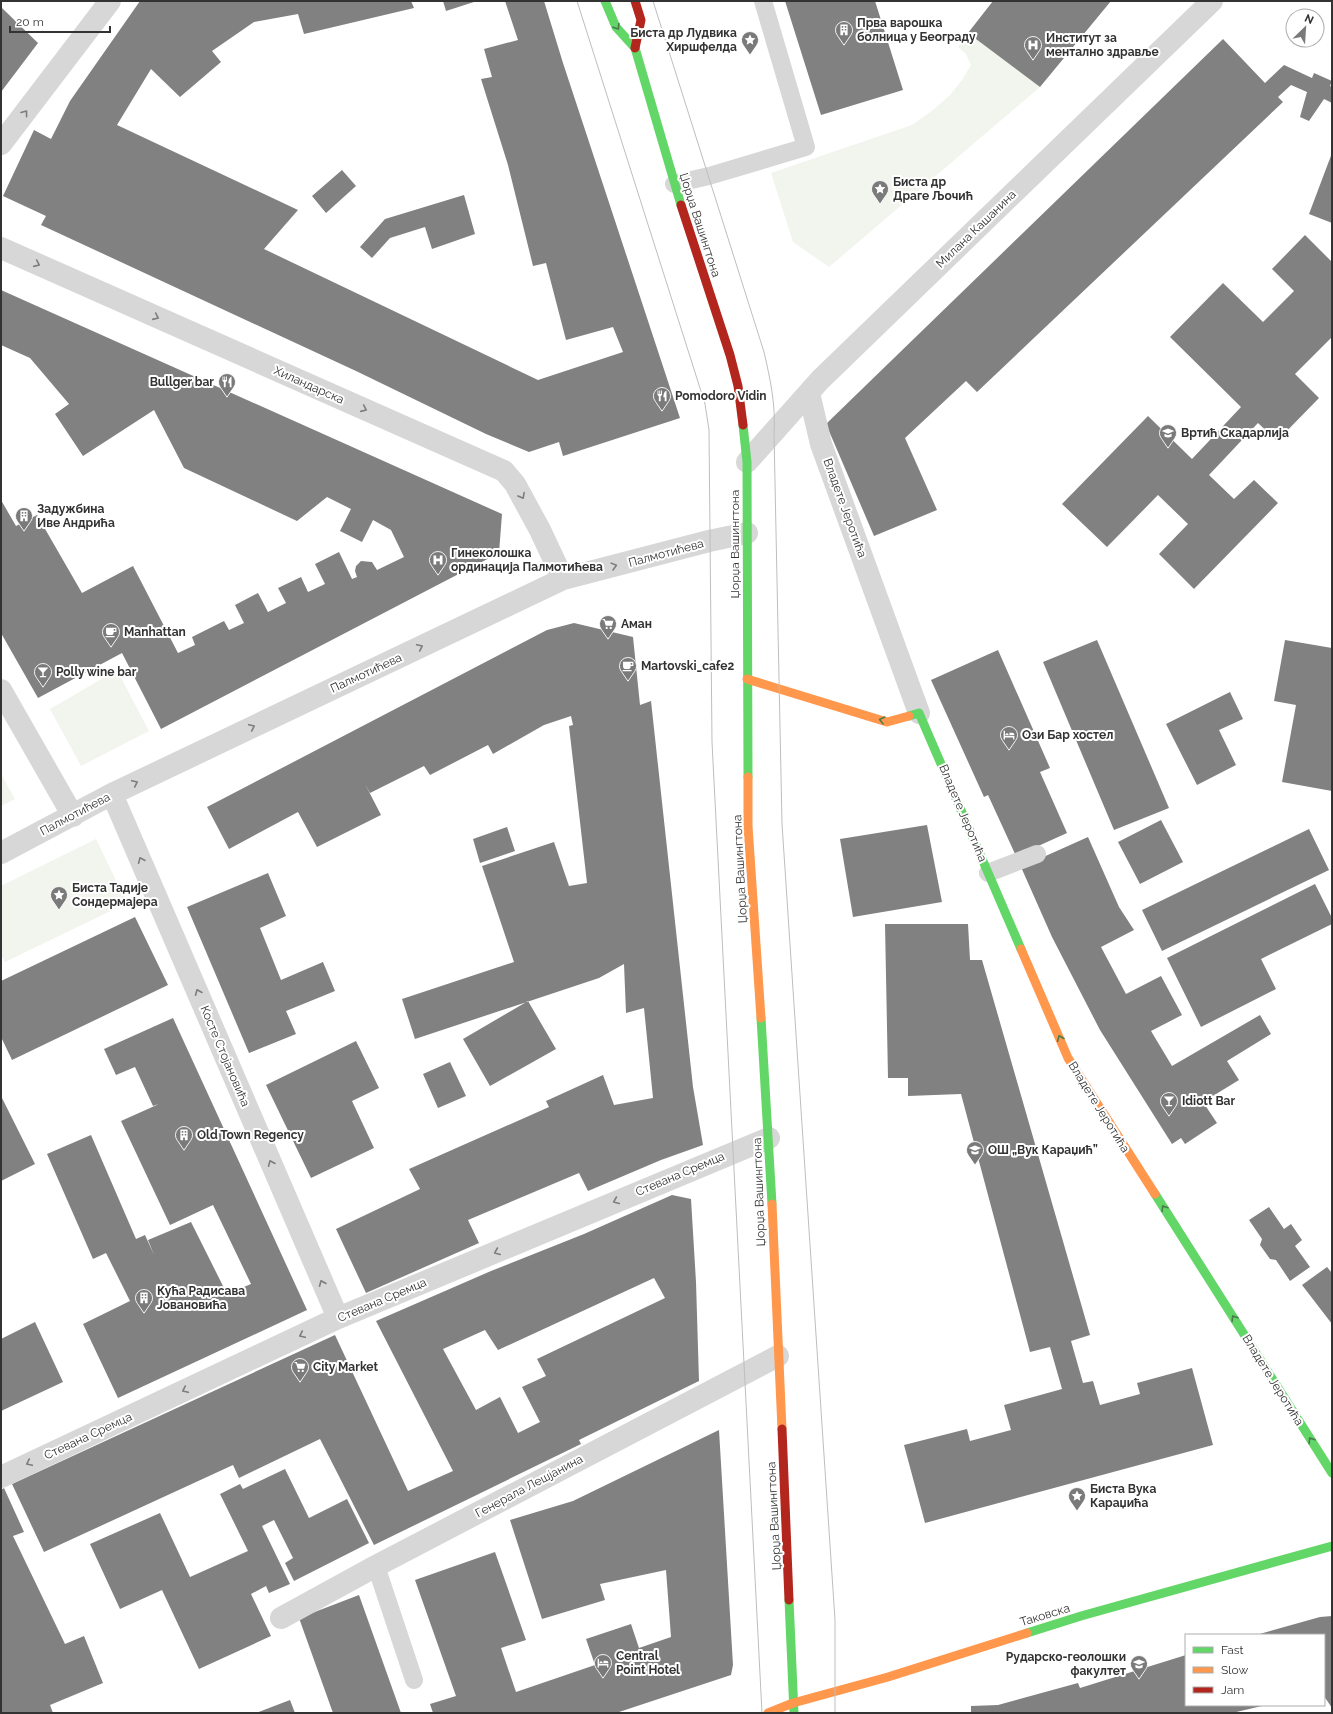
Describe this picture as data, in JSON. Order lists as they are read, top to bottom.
{
  "streets": {
    "main road": ["Џорџа Вашингтона", "Владете Јеротића", "Таковска"],
    "street": [
      "Милана Кашанина",
      "Хиландарска",
      "Палмотићева",
      "Косте Стојановића",
      "Стевана Сремца",
      "Генерала Лешјанина"
    ]
  },
  "crossings": [
    ["Џорџа Вашингтона", "Милана Кашанина"],
    ["Џорџа Вашингтона", "Палмотићева"],
    ["Џорџа Вашингтона", "Стевана Сремца"],
    ["Џорџа Вашингтона", "Генерала Лешјанина"],
    ["Џорџа Вашингтона", "Таковска"],
    ["Милана Кашанина", "Владете Јеротића"],
    ["Хиландарска", "Палмотићева"],
    ["Палмотићева", "Косте Стојановића"],
    ["Косте Стојановића", "Стевана Сремца"]
  ],
  "one_way": [
    "Хиландарска",
    "Владете Јеротића",
    "Палмотићева",
    "Косте Стојановића",
    "Стевана Сремца"
  ],
  "places": {
    "building": [
      "Прва варошка болница у Београду",
      "Задужбина Иве Андрића",
      "Old Town Regency",
      "Кућа Радисава Јовановића"
    ],
    "place": [
      "Биста др Лудвика Хиршфелда",
      "Биста др Драге Љочић",
      "Биста Тадије Сондермајера",
      "Биста Вука Караџића"
    ],
    "hospital": ["Институт за ментално здравље", "Гинеколошка ординација Палмотићева"],
    "restaurant": ["Bullger bar", "Pomodoro Vidin"],
    "school or university": ["Вртић Скадарлија", "ОШ „Вук Караџић”", "Рударско-геолошки факултет"],
    "supermarket": ["Аман", "City Market"],
    "cafe": ["Manhattan", "Martovski_cafe2"],
    "bar": ["Polly wine bar", "Idiott Bar"],
    "hotel": ["Ози Бар хостел", "Central Point Hotel"]
  },
  "legend": ["Fast", "Slow", "Jam"],
  "scale_bar": "20 m",
  "north": "top right"
}
